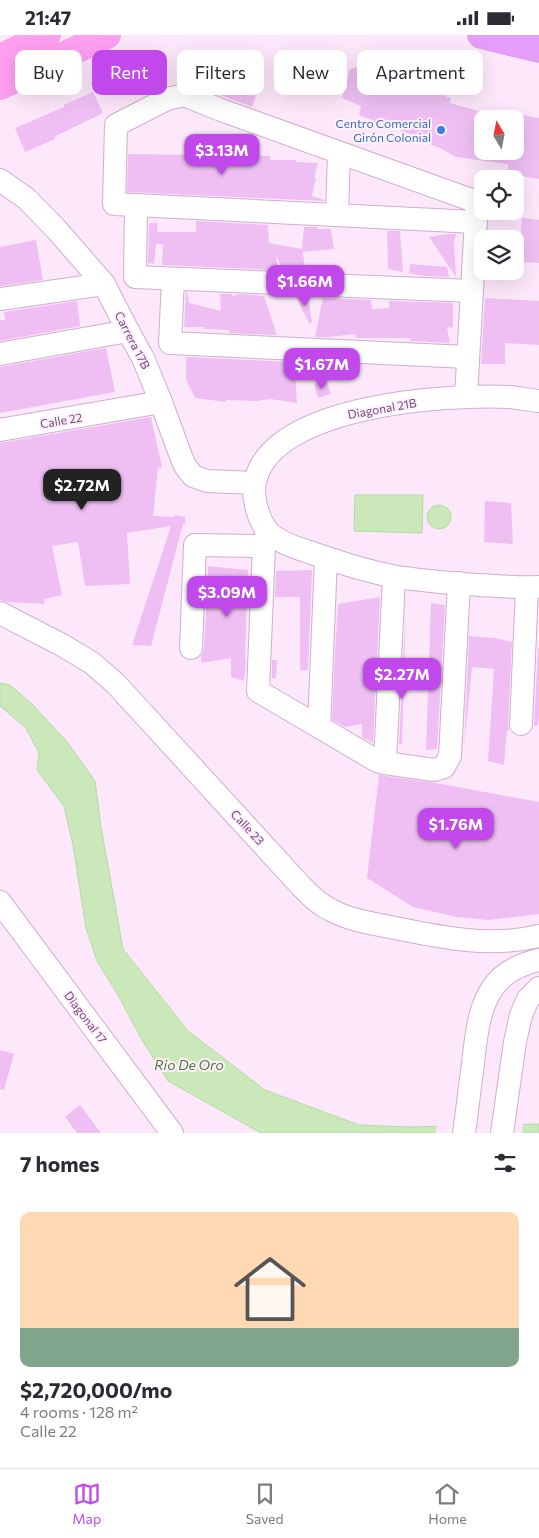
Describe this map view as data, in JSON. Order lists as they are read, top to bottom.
{
  "streets": {
    "street": [
      "Carrera 17B",
      "Diagonal 21B",
      "Calle 22",
      "Calle 23",
      "Diagonal 17"
    ]
  },
  "crossings": [
    ["Carrera 17B", "Diagonal 21B"],
    ["Carrera 17B", "Calle 22"]
  ],
  "water": ["Rio De Oro"],
  "places": ["Centro Comercial Girón Colonial"],
  "north": "top",
  "page": {
    "status": "21:47",
    "chip": [
      "Buy",
      "Rent",
      "Filters",
      "New",
      "Apartment"
    ],
    "price": [
      "$3.13M",
      "$1.66M",
      "$1.67M",
      "$2.72M",
      "$3.09M",
      "$2.27M",
      "$1.76M"
    ],
    "heading": "7 homes",
    "list": [
      {
        "name": "$2,720,000/mo",
        "note": "4 rooms · 128 m² · Calle 22"
      }
    ],
    "tabs": ["Map", "Saved", "Home"]
  }
}
